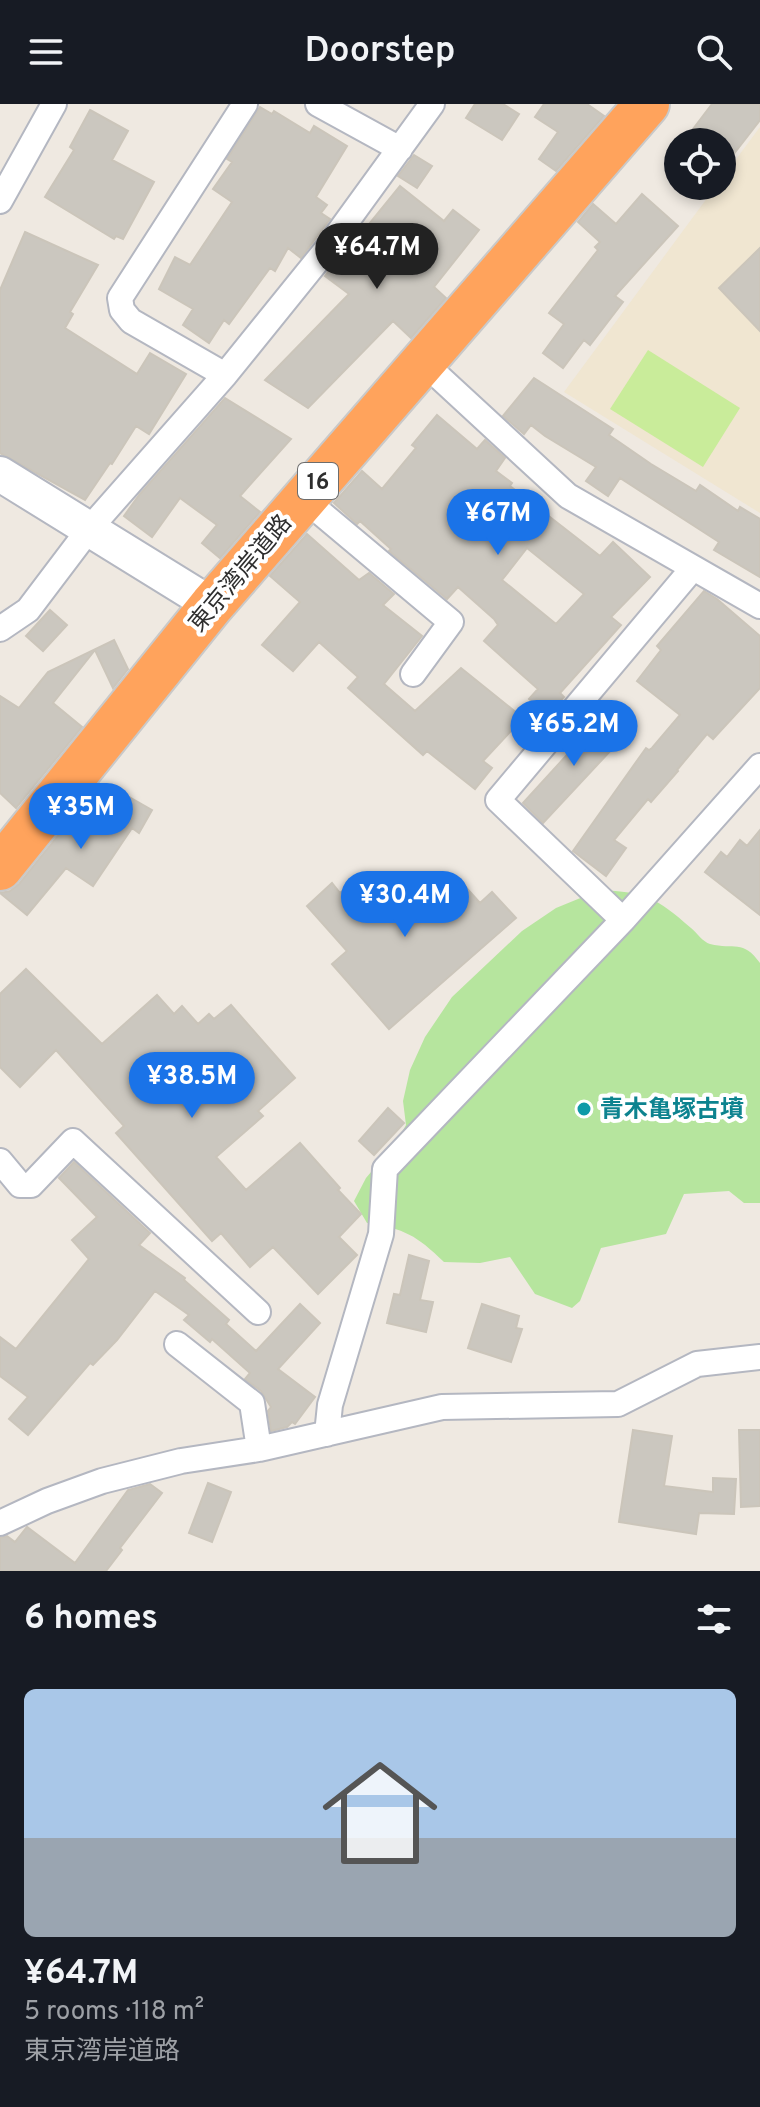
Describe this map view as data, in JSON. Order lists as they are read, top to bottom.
{
  "streets": {
    "highway": ["16", "東京湾岸道路"]
  },
  "places": ["青木亀塚古墳"],
  "page": {
    "header": "Doorstep",
    "price": [
      "¥64.7M",
      "¥67M",
      "¥65.2M",
      "¥35M",
      "¥30.4M",
      "¥38.5M"
    ],
    "heading": "6 homes",
    "list": [
      {
        "name": "¥64.7M",
        "note": "5 rooms · 118 m² · 東京湾岸道路"
      }
    ]
  }
}
